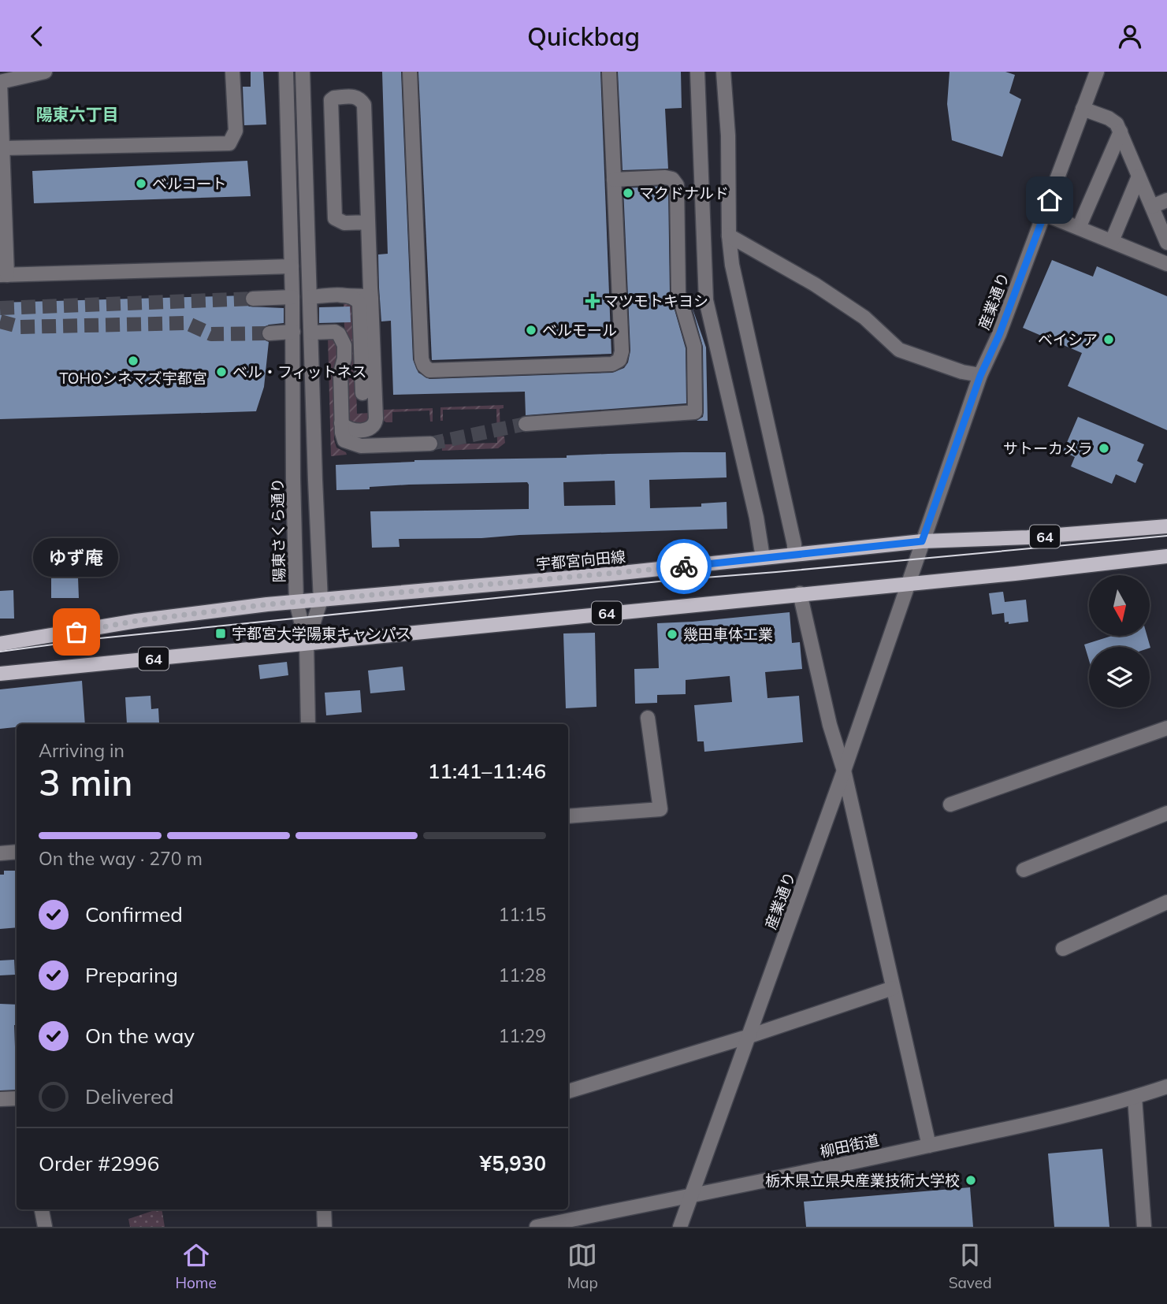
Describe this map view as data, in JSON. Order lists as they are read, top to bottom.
{
  "streets": {
    "main road": ["64", "宇都宮向田線"],
    "street": ["産業通り", "陽東さくら通り", "柳田街道"]
  },
  "crossings": [
    ["産業通り", "64"],
    ["産業通り", "宇都宮向田線"],
    ["産業通り", "柳田街道"],
    ["陽東さくら通り", "64"],
    ["陽東さくら通り", "宇都宮向田線"]
  ],
  "districts": ["陽東六丁目"],
  "places": {
    "other": [
      "ベルコート",
      "マクドナルド",
      "ベルモール",
      "ベイシア",
      "TOHOシネマズ宇都宮",
      "ベル・フィットネス",
      "サトーカメラ",
      "ゆず庵",
      "幾田車体工業",
      "栃木県立県央産業技術大学校"
    ],
    "health": ["マツモトキヨシ"],
    "transit": ["宇都宮大学陽東キャンパス"]
  },
  "north": "bottom",
  "page": {
    "header": "Quickbag",
    "bubble": "ゆず庵",
    "heading": ["3 min", "Arriving in", "11:41–11:46"],
    "panel": ["Order #2996", "¥5,930"],
    "bar": "On the way · 270 m",
    "list": [
      ["Confirmed", "11:15"],
      ["Preparing", "11:28"],
      ["On the way", "11:29"],
      "Delivered"
    ],
    "tabs": ["Home", "Map", "Saved"]
  }
}
